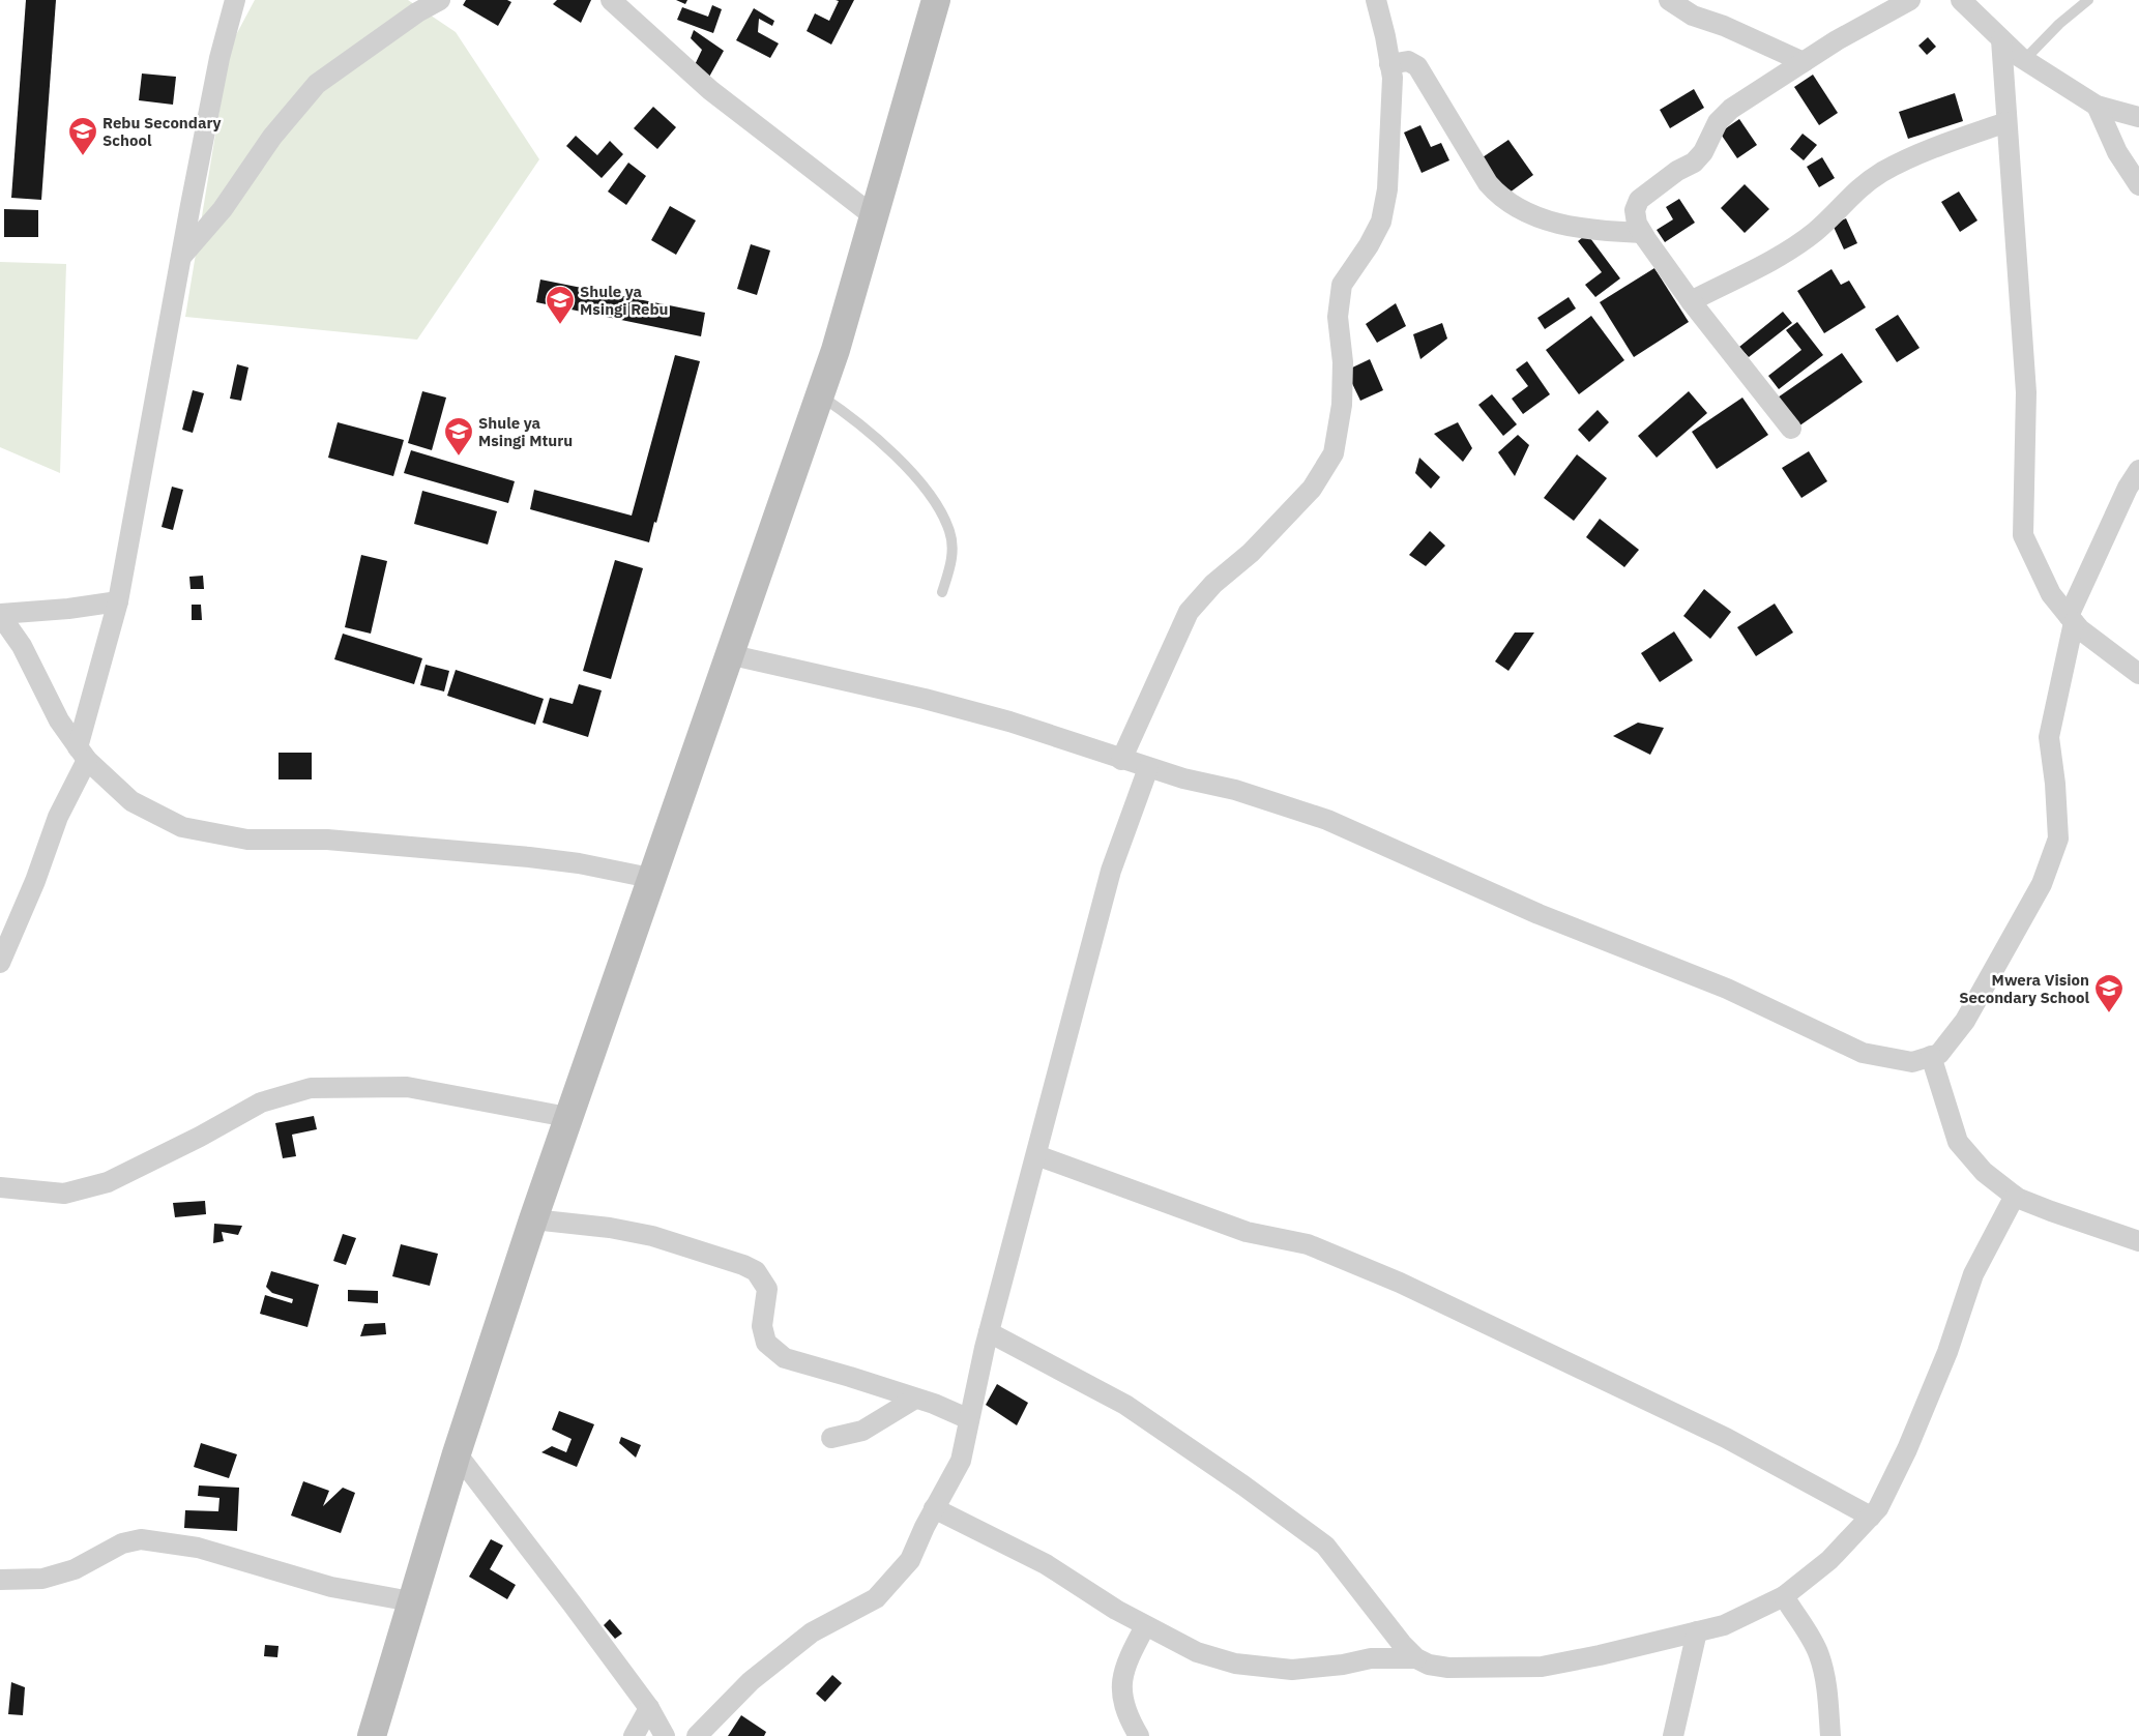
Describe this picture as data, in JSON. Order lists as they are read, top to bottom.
{
  "places": {
    "school or university": [
      "Rebu Secondary School",
      "Shule ya Msingi Rebu",
      "Shule ya Msingi Mturu",
      "Mwera Vision Secondary School"
    ]
  }
}
